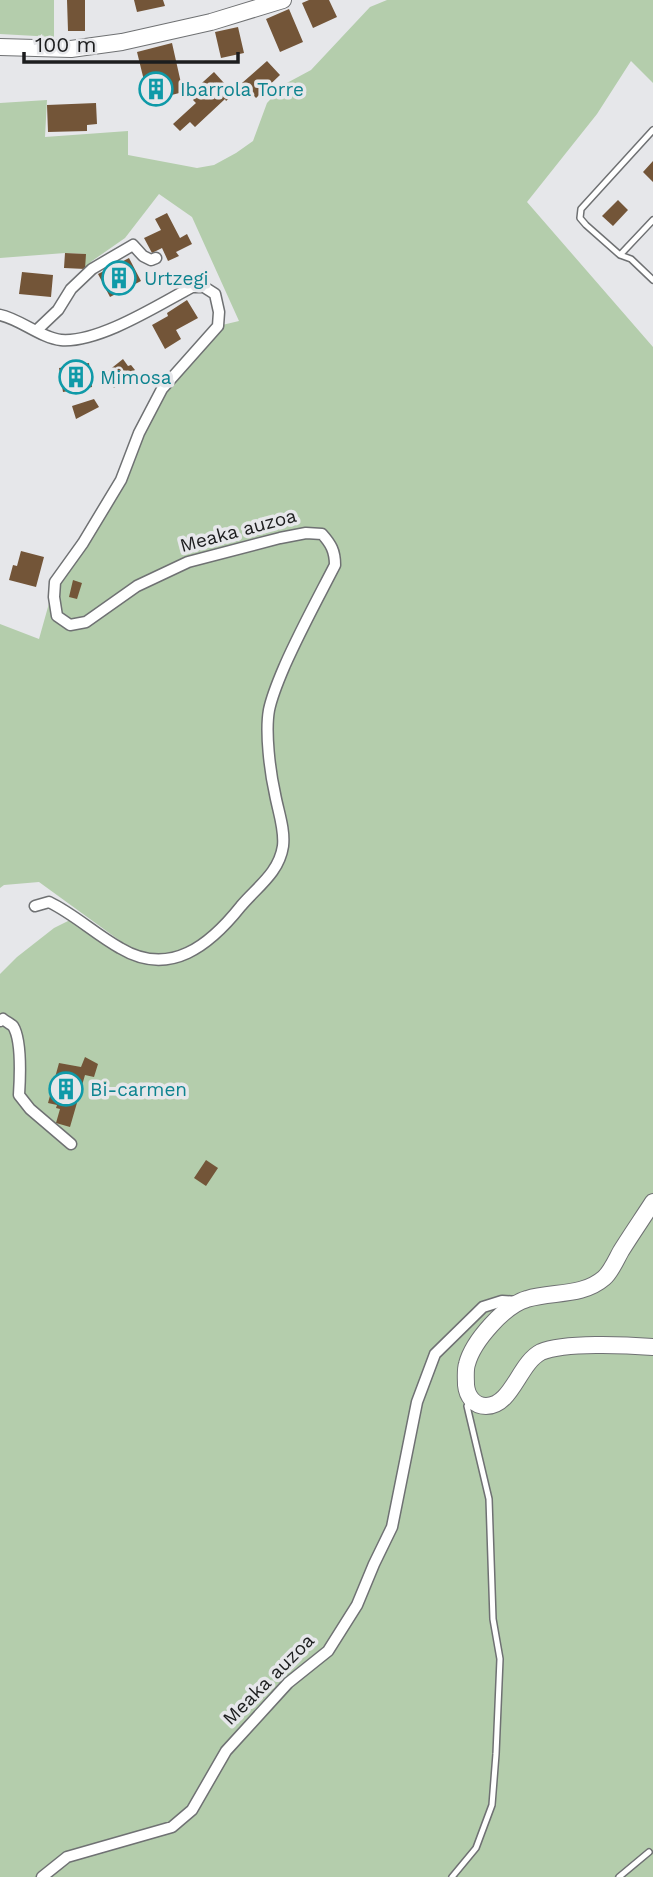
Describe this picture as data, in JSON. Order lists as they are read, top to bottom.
{
  "streets": {
    "street": ["Meaka auzoa"]
  },
  "places": {
    "building": [
      "Ibarrola Torre",
      "Urtzegi",
      "Mimosa",
      "Bi-carmen"
    ]
  },
  "scale_bar": "100 m"
}
